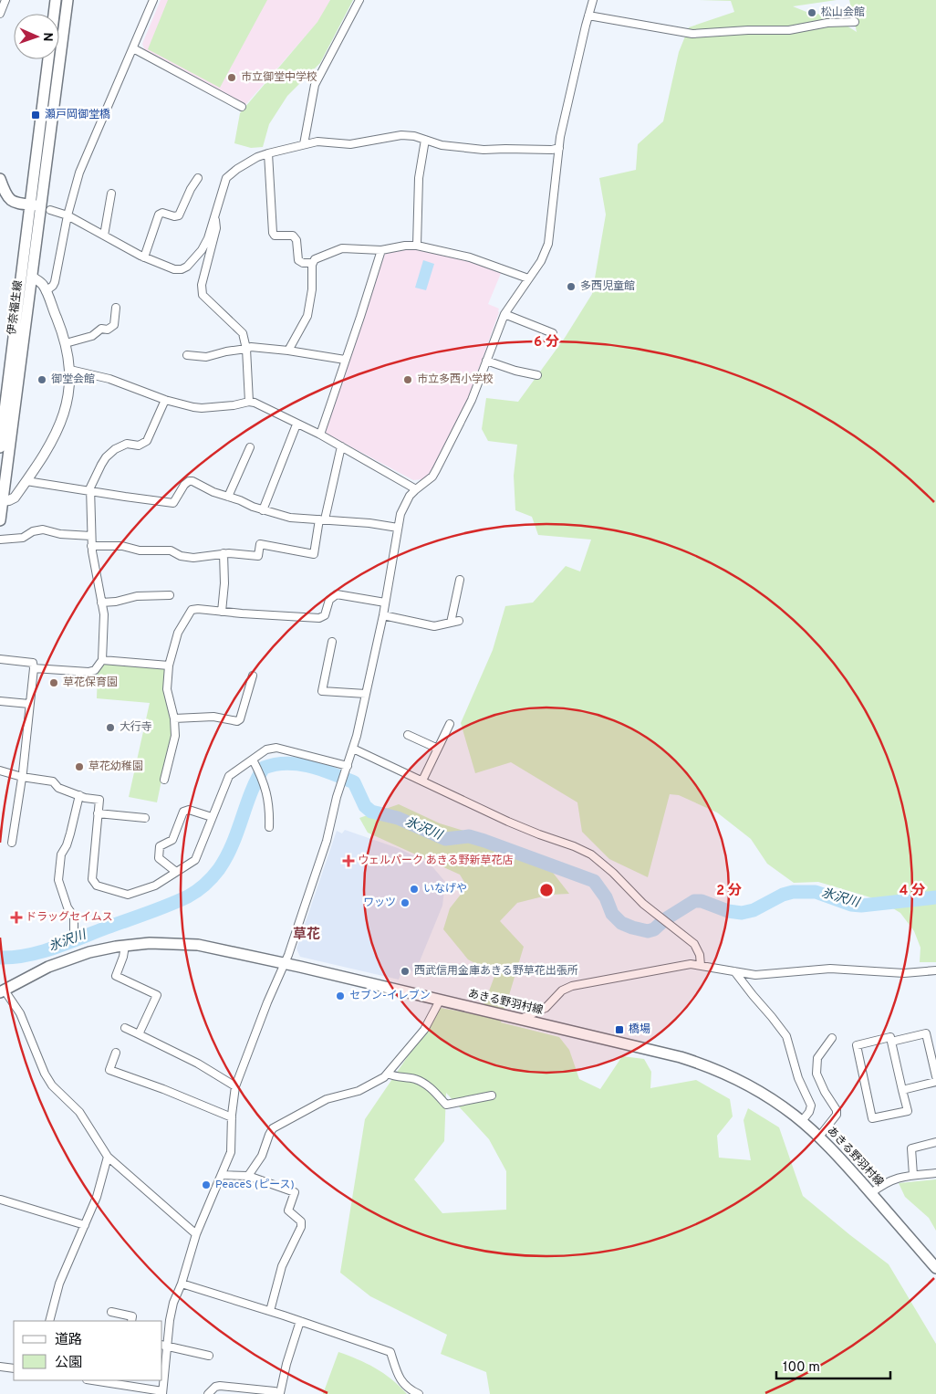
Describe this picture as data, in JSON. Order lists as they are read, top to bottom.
{
  "streets": {
    "main road": ["伊奈福生線", "あきる野羽村線"]
  },
  "districts": ["草花"],
  "water": ["氷沢川"],
  "places": {
    "other": [
      "松山会館",
      "市立御堂中学校",
      "多西児童館",
      "御堂会館",
      "市立多西小学校",
      "草花保育園",
      "大行寺",
      "草花幼稚園",
      "いなげや",
      "ワッツ",
      "西武信用金庫あきる野草花出張所",
      "セブン-イレブン",
      "PeaceS (ピース)"
    ],
    "transit": ["瀬戸岡御堂橋", "橋場"],
    "health": ["ウェルパーク あきる野新草花店", "ドラッグセイムス"]
  },
  "legend": ["道路", "公園"],
  "scale_bar": "100 m",
  "north": "right",
  "rings": ["6 分", "2 分", "4 分"]
}
